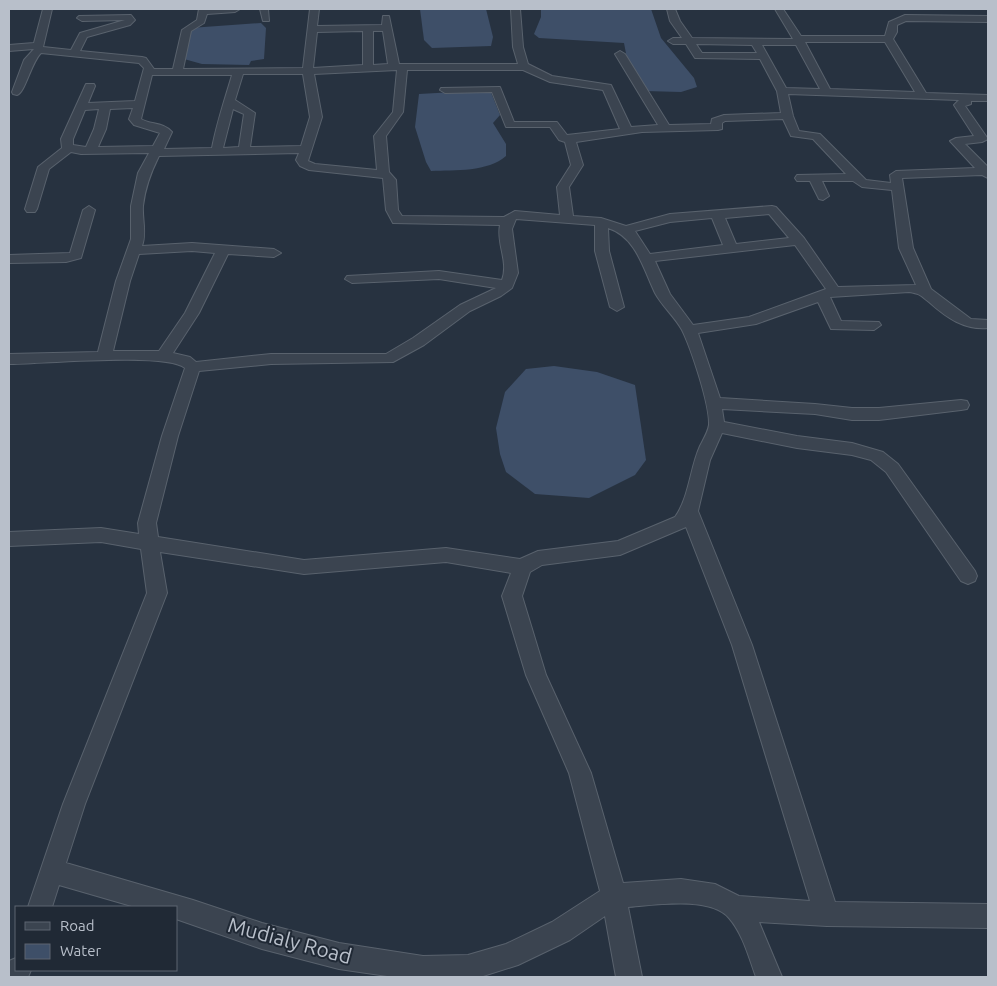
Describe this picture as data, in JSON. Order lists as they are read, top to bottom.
{
  "streets": {
    "street": ["Mudialy Road"]
  },
  "legend": ["Road", "Water"]
}
